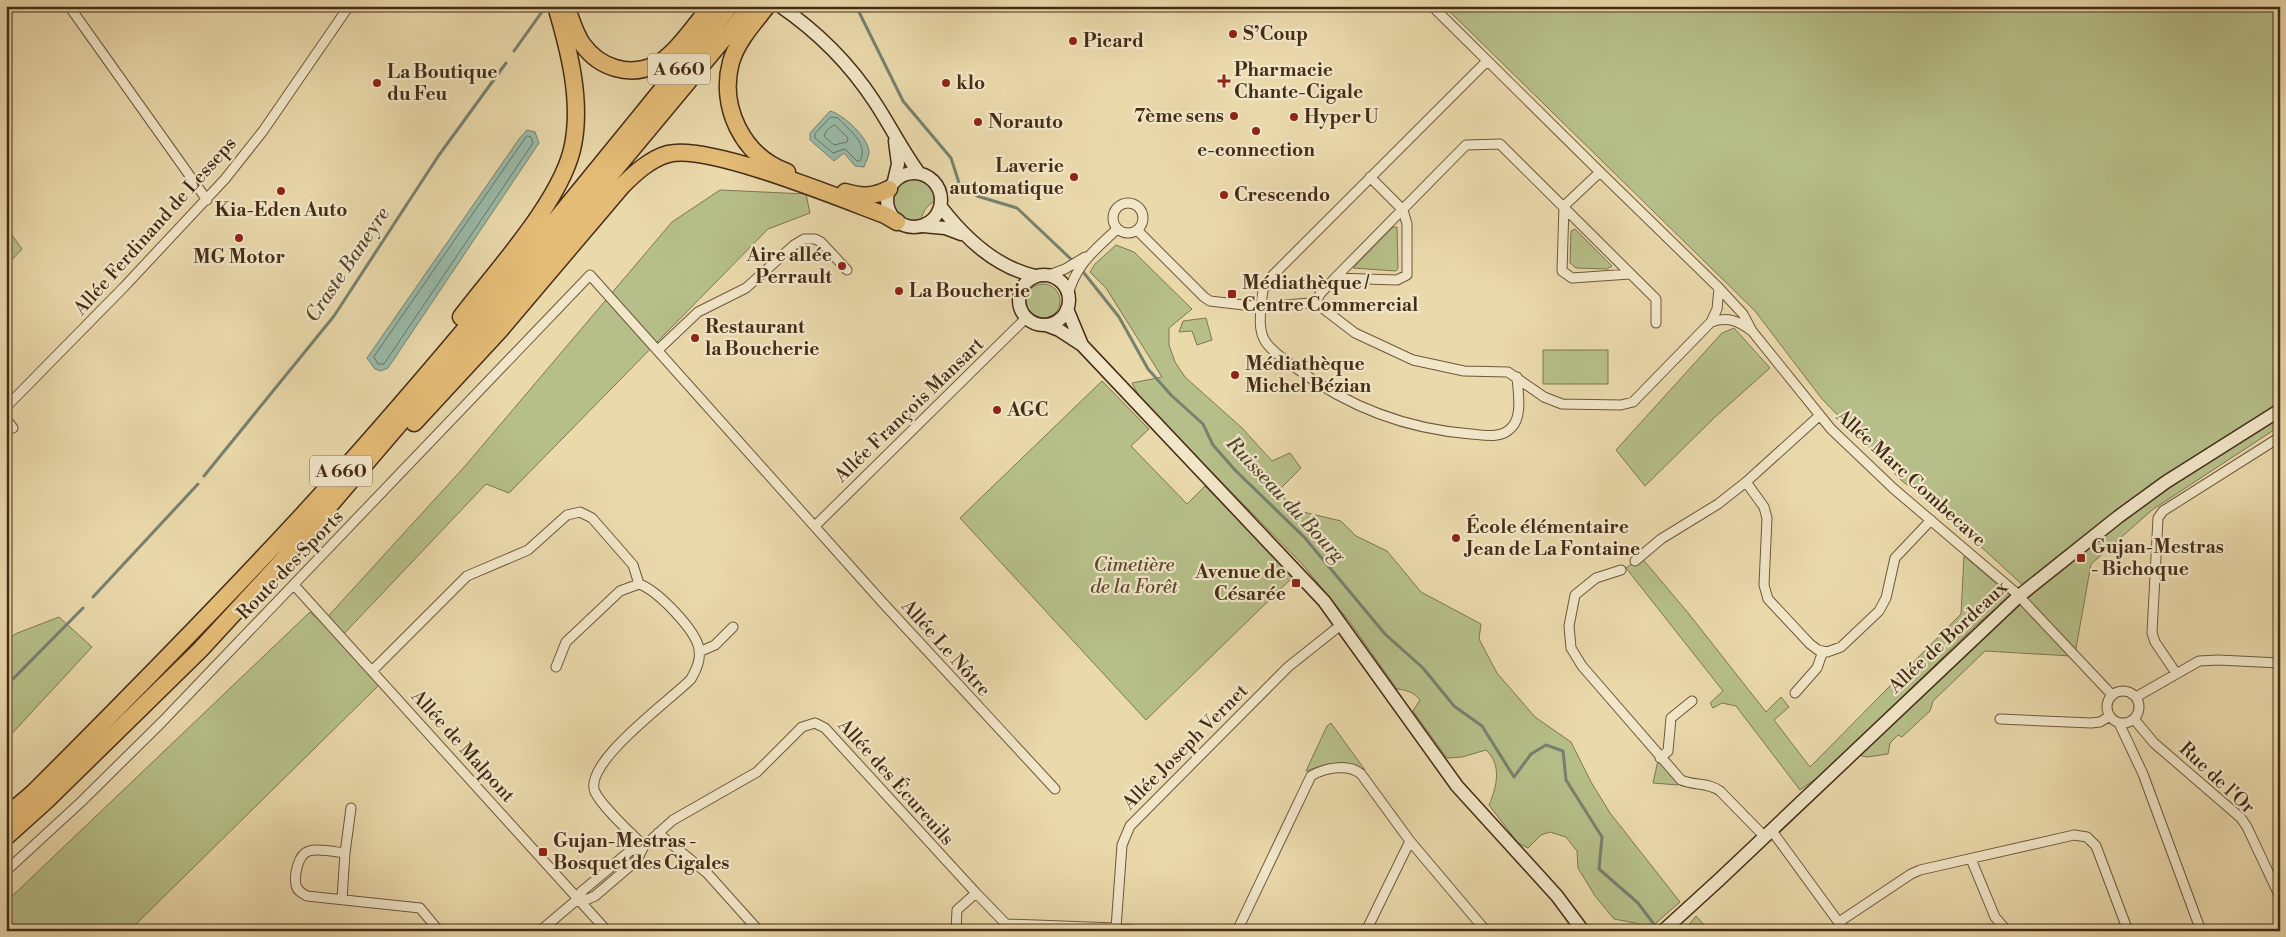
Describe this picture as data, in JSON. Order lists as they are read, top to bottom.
{
  "streets": {
    "highway": ["A 660"],
    "street": [
      "Allée Ferdinand de Lesseps",
      "Allée François Mansart",
      "Allée Marc Combecave",
      "Route des Sports",
      "Allée de Bordeaux",
      "Allée Le Nôtre",
      "Allée de Malpont",
      "Allée Joseph Vernet",
      "Rue de l'Or",
      "Allée des Écureuils"
    ]
  },
  "crossings": [
    ["Allée François Mansart", "Allée Le Nôtre"],
    ["Allée Marc Combecave", "Allée de Bordeaux"],
    ["Route des Sports", "Allée Le Nôtre"],
    ["Route des Sports", "Allée de Malpont"],
    ["Allée de Malpont", "Allée des Écureuils"],
    ["Allée Joseph Vernet", "Allée des Écureuils"]
  ],
  "water": ["Craste Baneyre", "Ruisseau du Bourg"],
  "parks": ["Cimetière de la Forêt"],
  "places": {
    "other": [
      "S’Coup",
      "Picard",
      "La Boutique du Feu",
      "klo",
      "7ème sens",
      "Hyper U",
      "Norauto",
      "e-connection",
      "Laverie automatique",
      "Kia-Eden Auto",
      "Crescendo",
      "MG Motor",
      "Aire allée Perrault",
      "La Boucherie",
      "Restaurant la Boucherie",
      "Médiathèque Michel Bézian",
      "AGC",
      "École élémentaire Jean de La Fontaine"
    ],
    "health": ["Pharmacie Chante-Cigale"],
    "transit": [
      "Médiathèque / Centre Commercial",
      "Gujan-Mestras - Bichoque",
      "Avenue de Césarée",
      "Gujan-Mestras - Bosquet des Cigales"
    ]
  }
}
